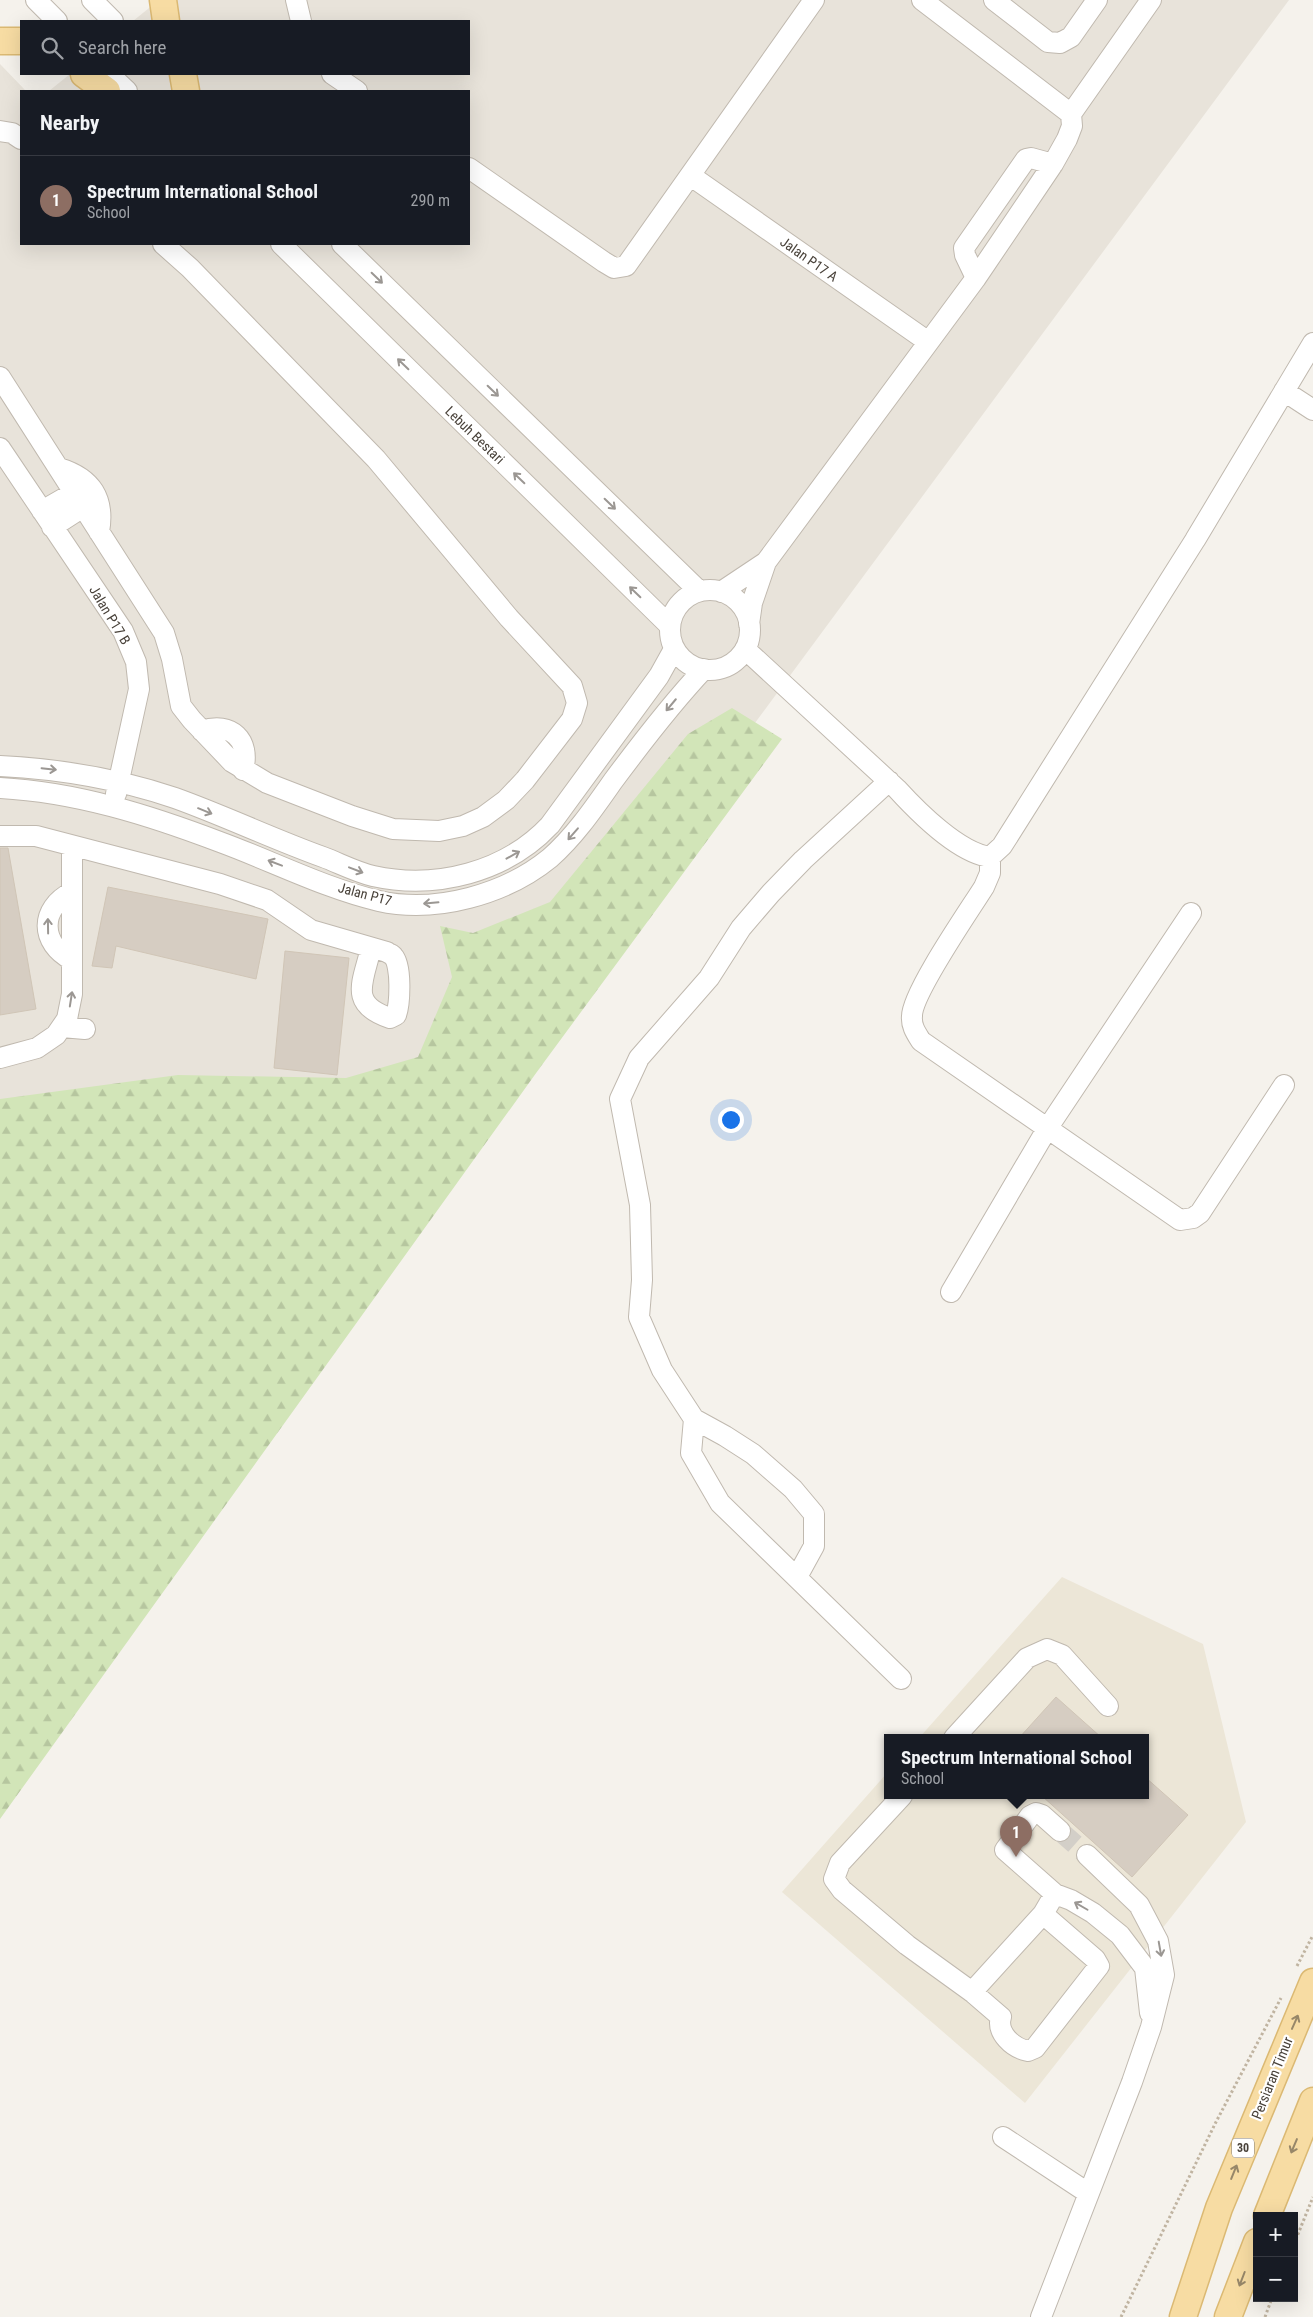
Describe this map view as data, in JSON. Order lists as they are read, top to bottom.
{
  "streets": {
    "main road": ["Persiaran Timur", "30"],
    "street": [
      "Jalan P17 A",
      "Lebuh Bestari",
      "Jalan P17 B",
      "Jalan P17"
    ]
  },
  "crossings": [
    ["Lebuh Bestari", "Jalan P17"],
    ["Jalan P17 B", "Jalan P17"]
  ],
  "page": {
    "search": "Search here",
    "heading": "Nearby",
    "list": [
      {
        "mark": "1",
        "name": "Spectrum International School",
        "note": "School",
        "value": "290 m"
      }
    ],
    "popup": ["Spectrum International School", "School"],
    "pins": "1",
    "map_buttons": ["+", "−"]
  }
}
